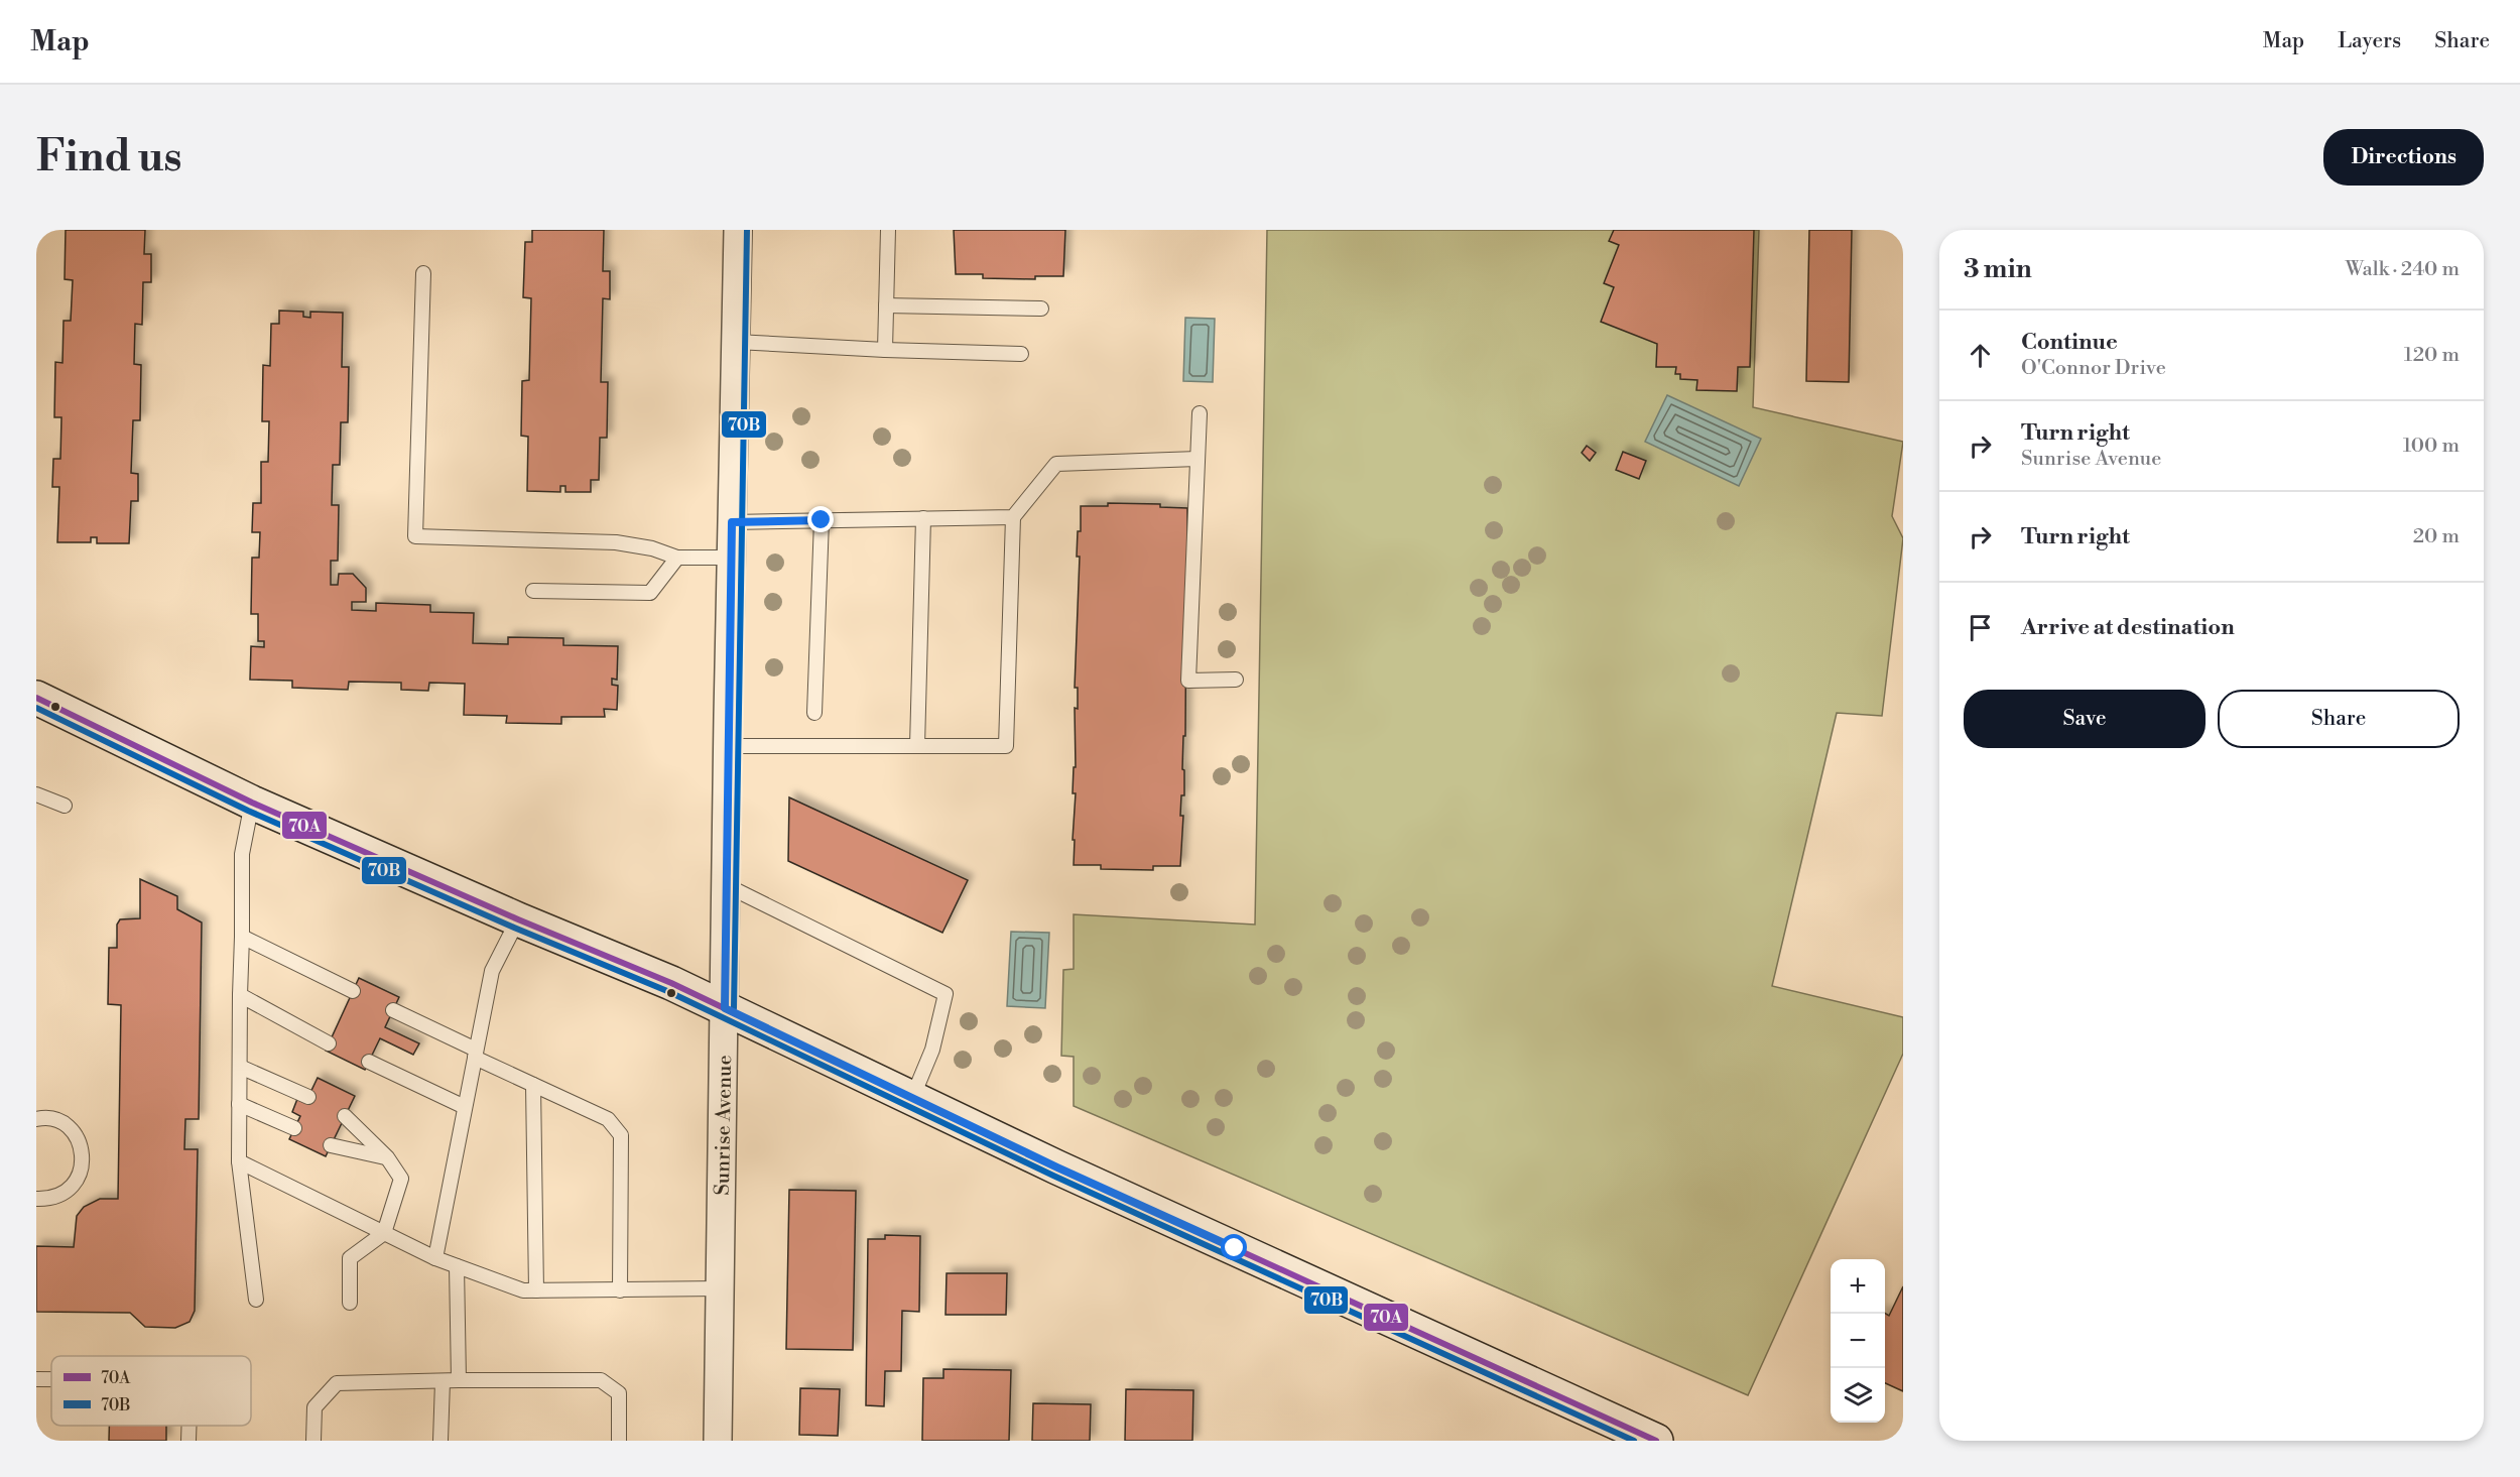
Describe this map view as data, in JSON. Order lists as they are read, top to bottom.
{
  "streets": {
    "street": ["Sunrise Avenue"]
  },
  "lines": ["transit line 70B", "transit line 70A"],
  "legend": ["70A", "70B"],
  "page": {
    "header": "Map",
    "nav": ["Map", "Layers", "Share"],
    "buttons": [
      "Directions",
      ["Save", "Share"]
    ],
    "title": "Find us",
    "heading": ["3 min", "Walk · 240 m"],
    "list": [
      ["Continue", "O'Connor Drive", "120 m"],
      ["Turn right", "Sunrise Avenue", "100 m"],
      ["Turn right", "20 m"],
      "Arrive at destination"
    ],
    "map_buttons": ["+", "−"]
  }
}
